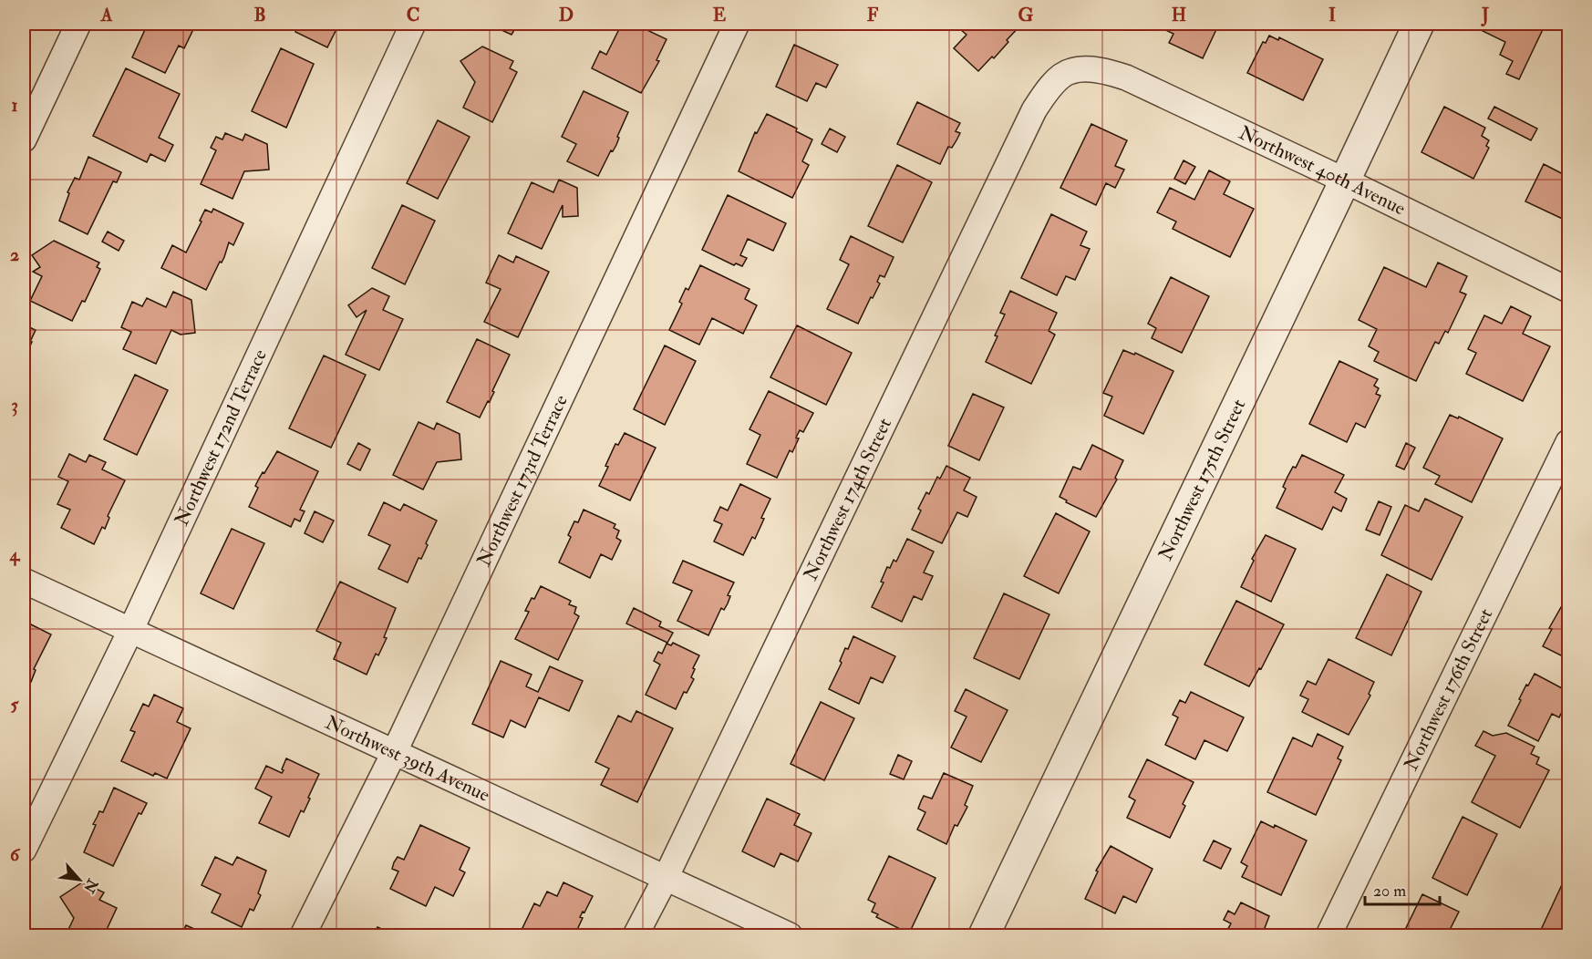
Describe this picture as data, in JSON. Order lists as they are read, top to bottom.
{
  "streets": {
    "street": [
      "Northwest 40th Avenue",
      "Northwest 172nd Terrace",
      "Northwest 175th Street",
      "Northwest 173rd Terrace",
      "Northwest 174th Street",
      "Northwest 176th Street",
      "Northwest 39th Avenue"
    ]
  },
  "crossings": [
    ["Northwest 40th Avenue", "Northwest 175th Street"],
    ["Northwest 40th Avenue", "Northwest 174th Street"],
    ["Northwest 172nd Terrace", "Northwest 39th Avenue"],
    ["Northwest 173rd Terrace", "Northwest 39th Avenue"],
    ["Northwest 174th Street", "Northwest 39th Avenue"]
  ],
  "scale_bar": "20 m",
  "north": "bottom right",
  "grid": {
    "columns": [
      "A",
      "B",
      "C",
      "D",
      "E",
      "F",
      "G",
      "H",
      "I",
      "J"
    ],
    "rows": [
      "1",
      "2",
      "3",
      "4",
      "5",
      "6"
    ]
  }
}
